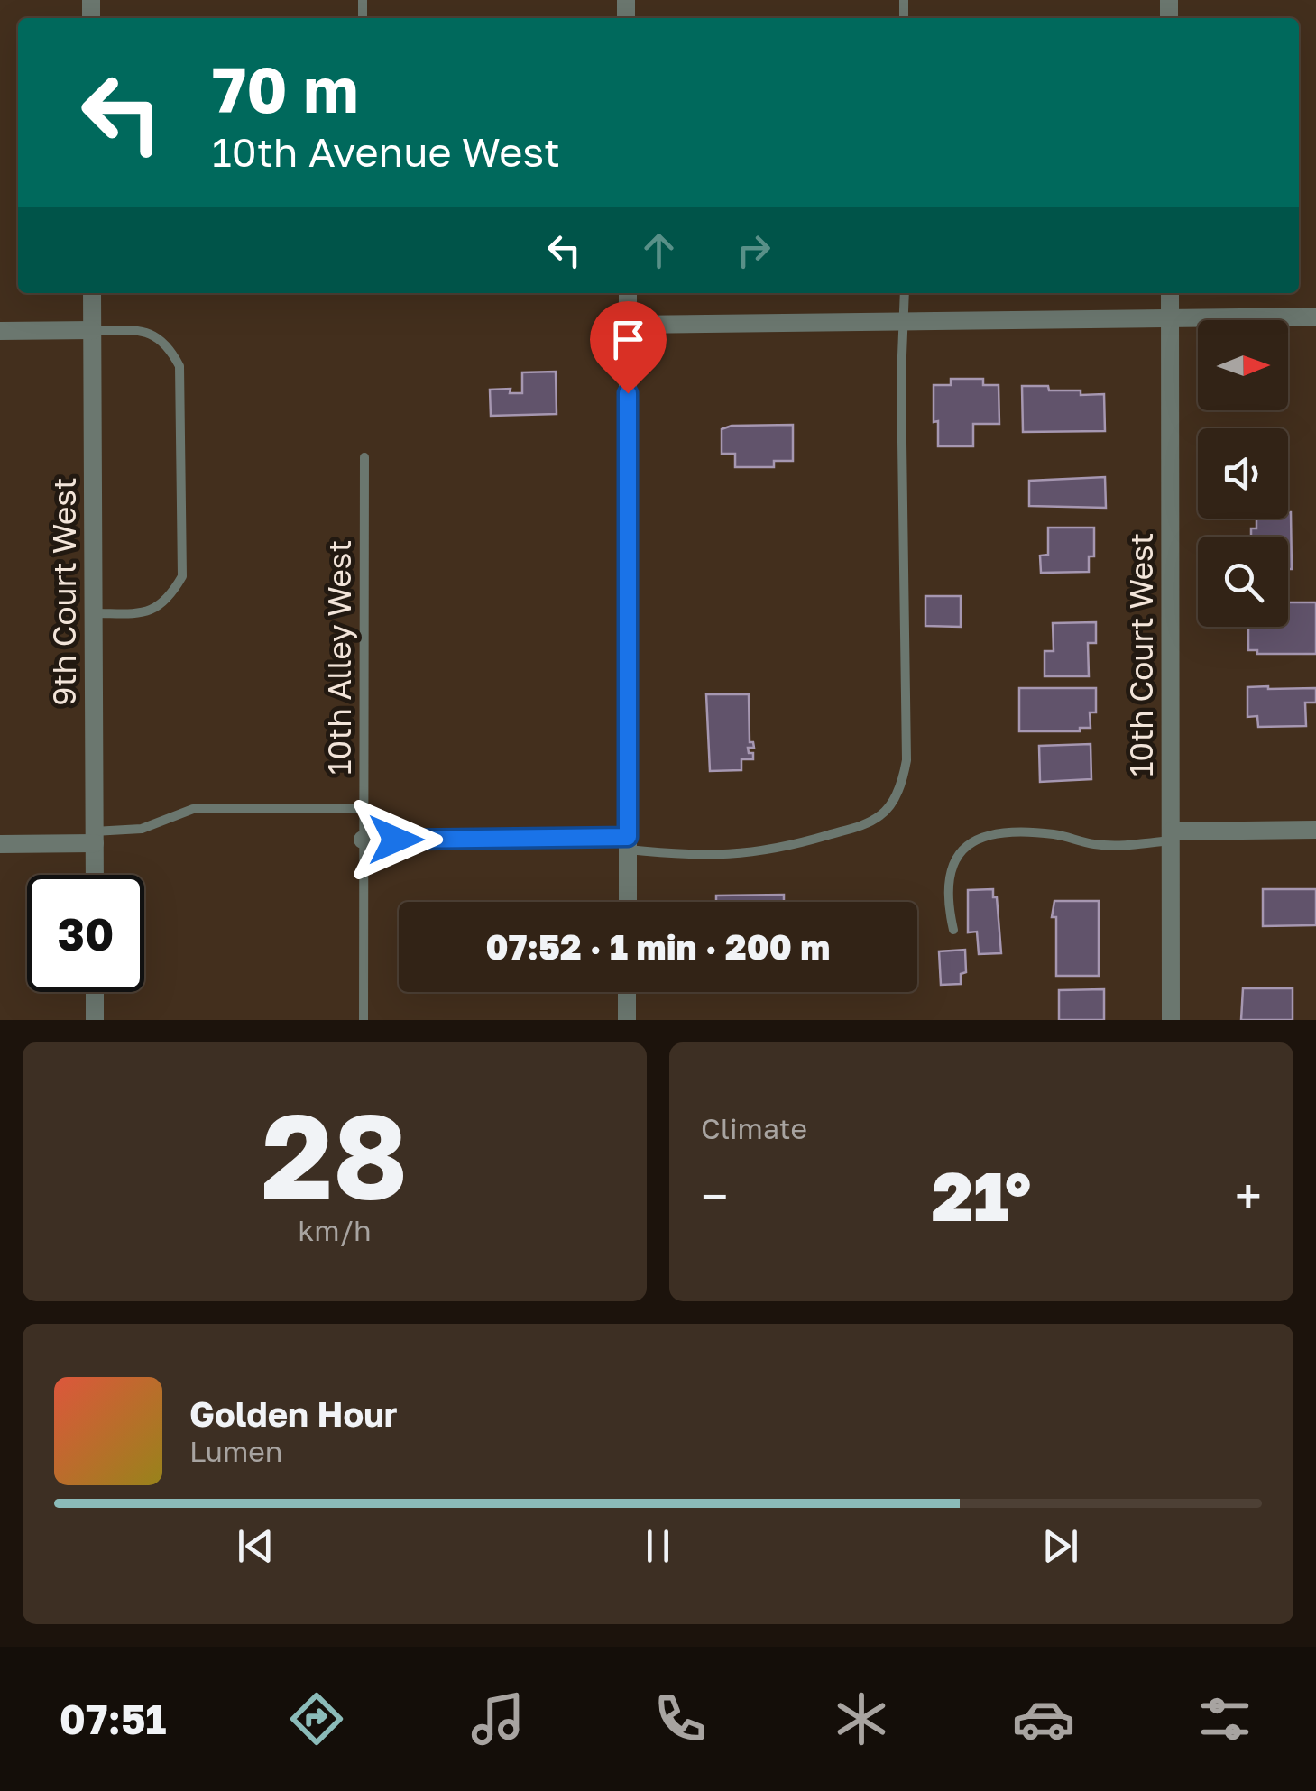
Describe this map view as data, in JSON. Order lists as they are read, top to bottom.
{
  "streets": {
    "street": ["9th Court West", "10th Court West"],
    "lane": ["10th Alley West"]
  },
  "north": "right",
  "page": {
    "turn": ["70 m", "10th Avenue West"],
    "limit": "30",
    "trip": "07:52 · 1 min · 200 m",
    "tile": [
      ["28", "km/h"],
      "Climate"
    ],
    "heat": ["−", "21°", "+"],
    "song": ["Golden Hour", "Lumen"],
    "tabs": "07:51"
  }
}
